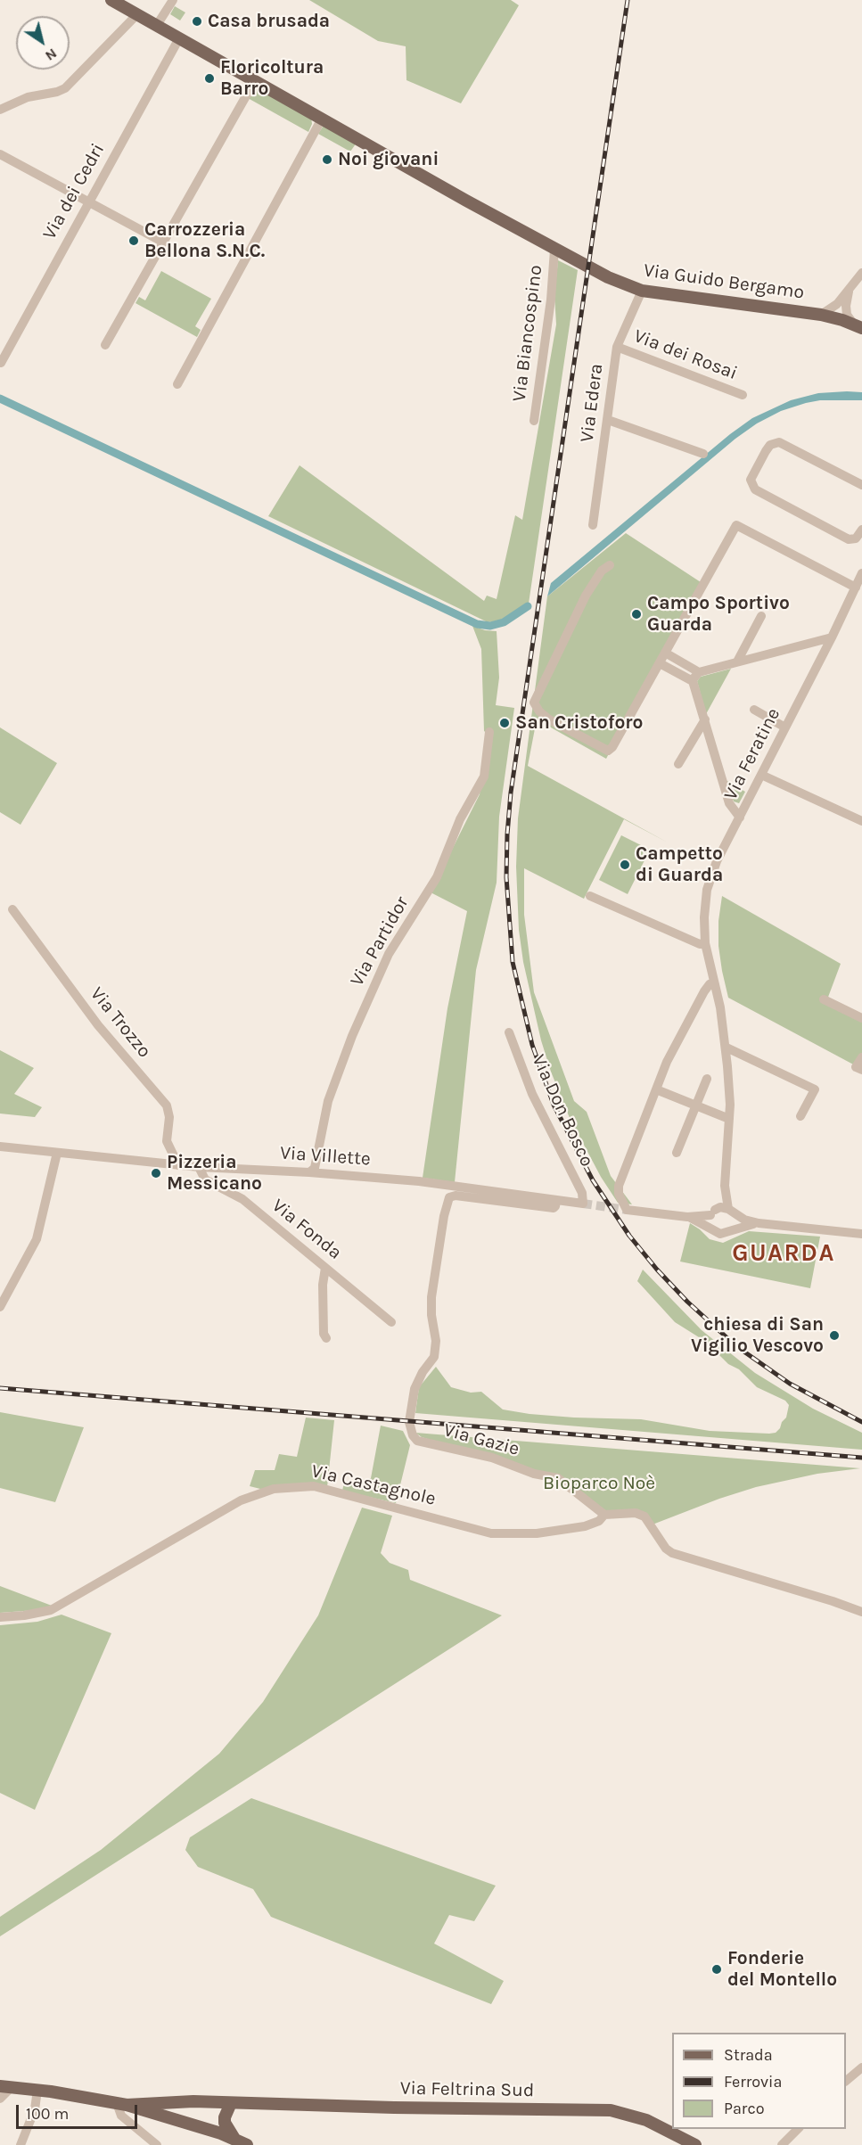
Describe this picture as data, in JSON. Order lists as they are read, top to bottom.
{
  "streets": {
    "main road": ["Via Guido Bergamo", "Via Feltrina Sud"],
    "street": [
      "Via dei Cedri",
      "Via Biancospino",
      "Via dei Rosai",
      "Via Edera",
      "Via Feratine",
      "Via Partidor",
      "Via Trozzo",
      "Via Don Bosco",
      "Via Villette",
      "Via Fonda",
      "Via Gazie",
      "Via Castagnole"
    ]
  },
  "crossings": [
    ["Via dei Cedri", "Via Guido Bergamo"],
    ["Via Guido Bergamo", "Via Biancospino"],
    ["Via Guido Bergamo", "Via Edera"],
    ["Via dei Rosai", "Via Edera"],
    ["Via Partidor", "Via Villette"],
    ["Via Trozzo", "Via Villette"],
    ["Via Don Bosco", "Via Villette"],
    ["Via Villette", "Via Fonda"],
    ["Via Villette", "Via Gazie"],
    ["Via Gazie", "Via Castagnole"]
  ],
  "districts": ["GUARDA"],
  "parks": ["Bioparco Noè"],
  "places": [
    "Casa brusada",
    "Floricoltura Barro",
    "Noi giovani",
    "Carrozzeria Bellona S.N.C.",
    "Campo Sportivo Guarda",
    "San Cristoforo",
    "Campetto di Guarda",
    "Pizzeria Messicano",
    "chiesa di San Vigilio Vescovo",
    "Fonderie del Montello"
  ],
  "legend": ["Strada", "Ferrovia", "Parco"],
  "scale_bar": "100 m",
  "north": "bottom right"
}
